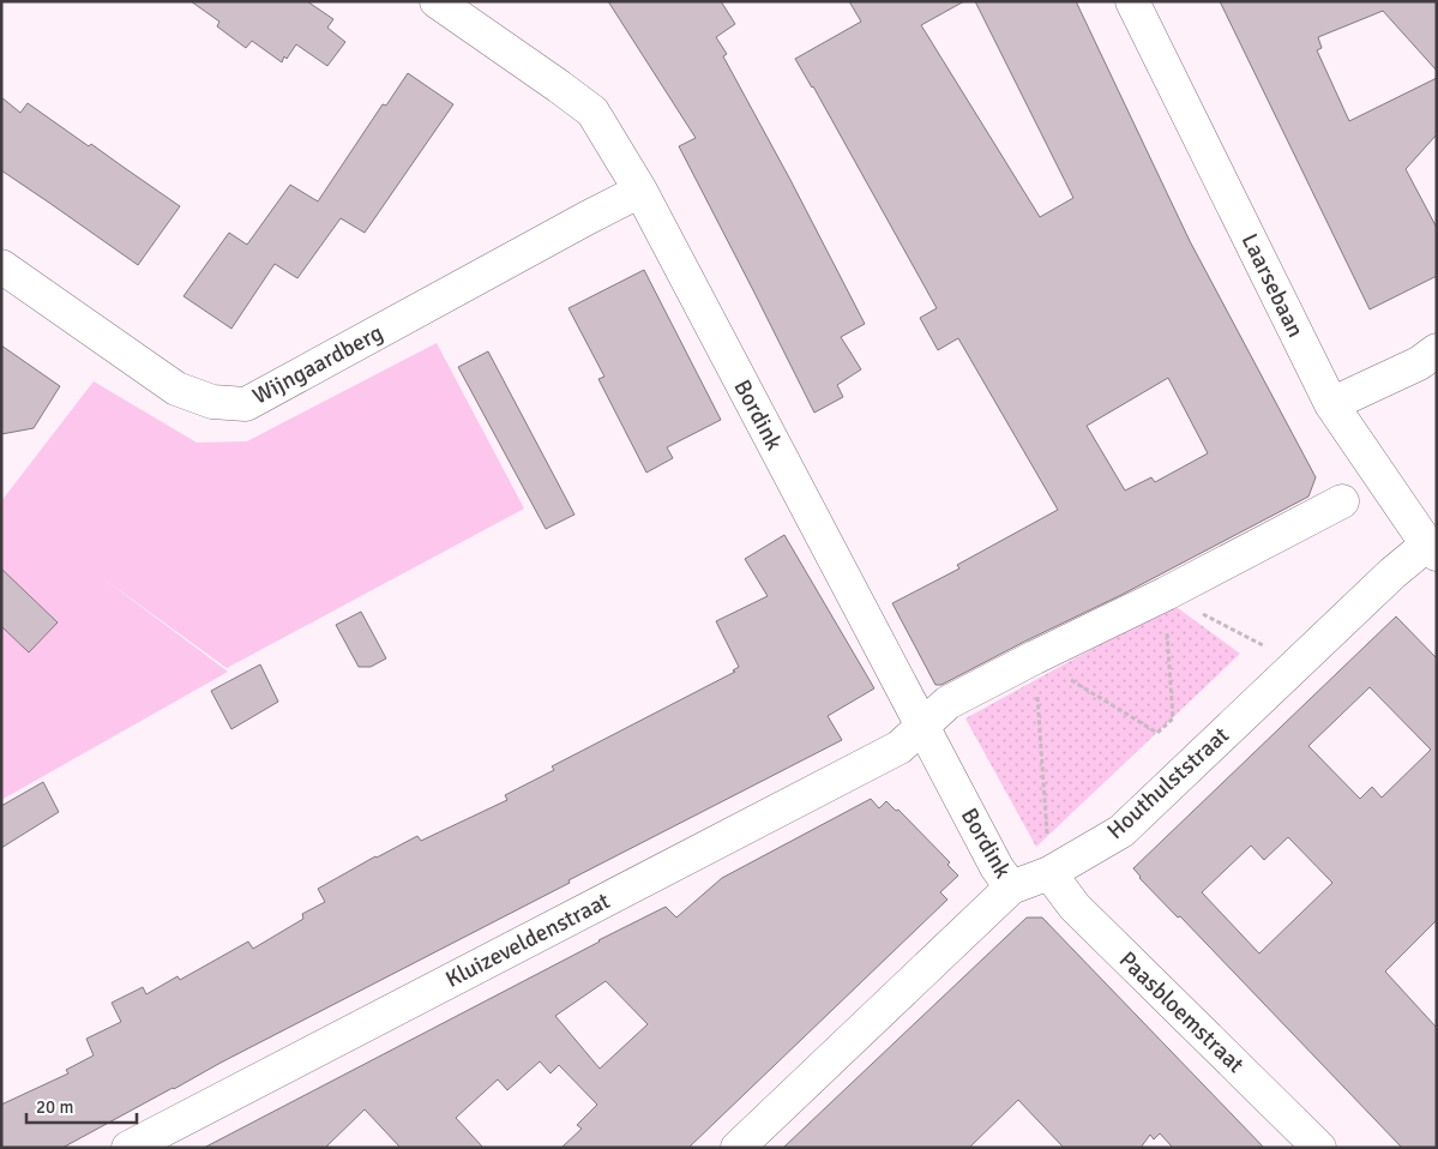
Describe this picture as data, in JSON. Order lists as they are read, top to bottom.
{
  "streets": {
    "street": [
      "Laarsebaan",
      "Wijngaardberg",
      "Bordink",
      "Houthulststraat",
      "Kluizeveldenstraat",
      "Paasbloemstraat"
    ]
  },
  "crossings": [
    ["Laarsebaan", "Houthulststraat"],
    ["Wijngaardberg", "Bordink"],
    ["Bordink", "Houthulststraat"],
    ["Bordink", "Kluizeveldenstraat"],
    ["Houthulststraat", "Paasbloemstraat"]
  ],
  "scale_bar": "20 m"
}
